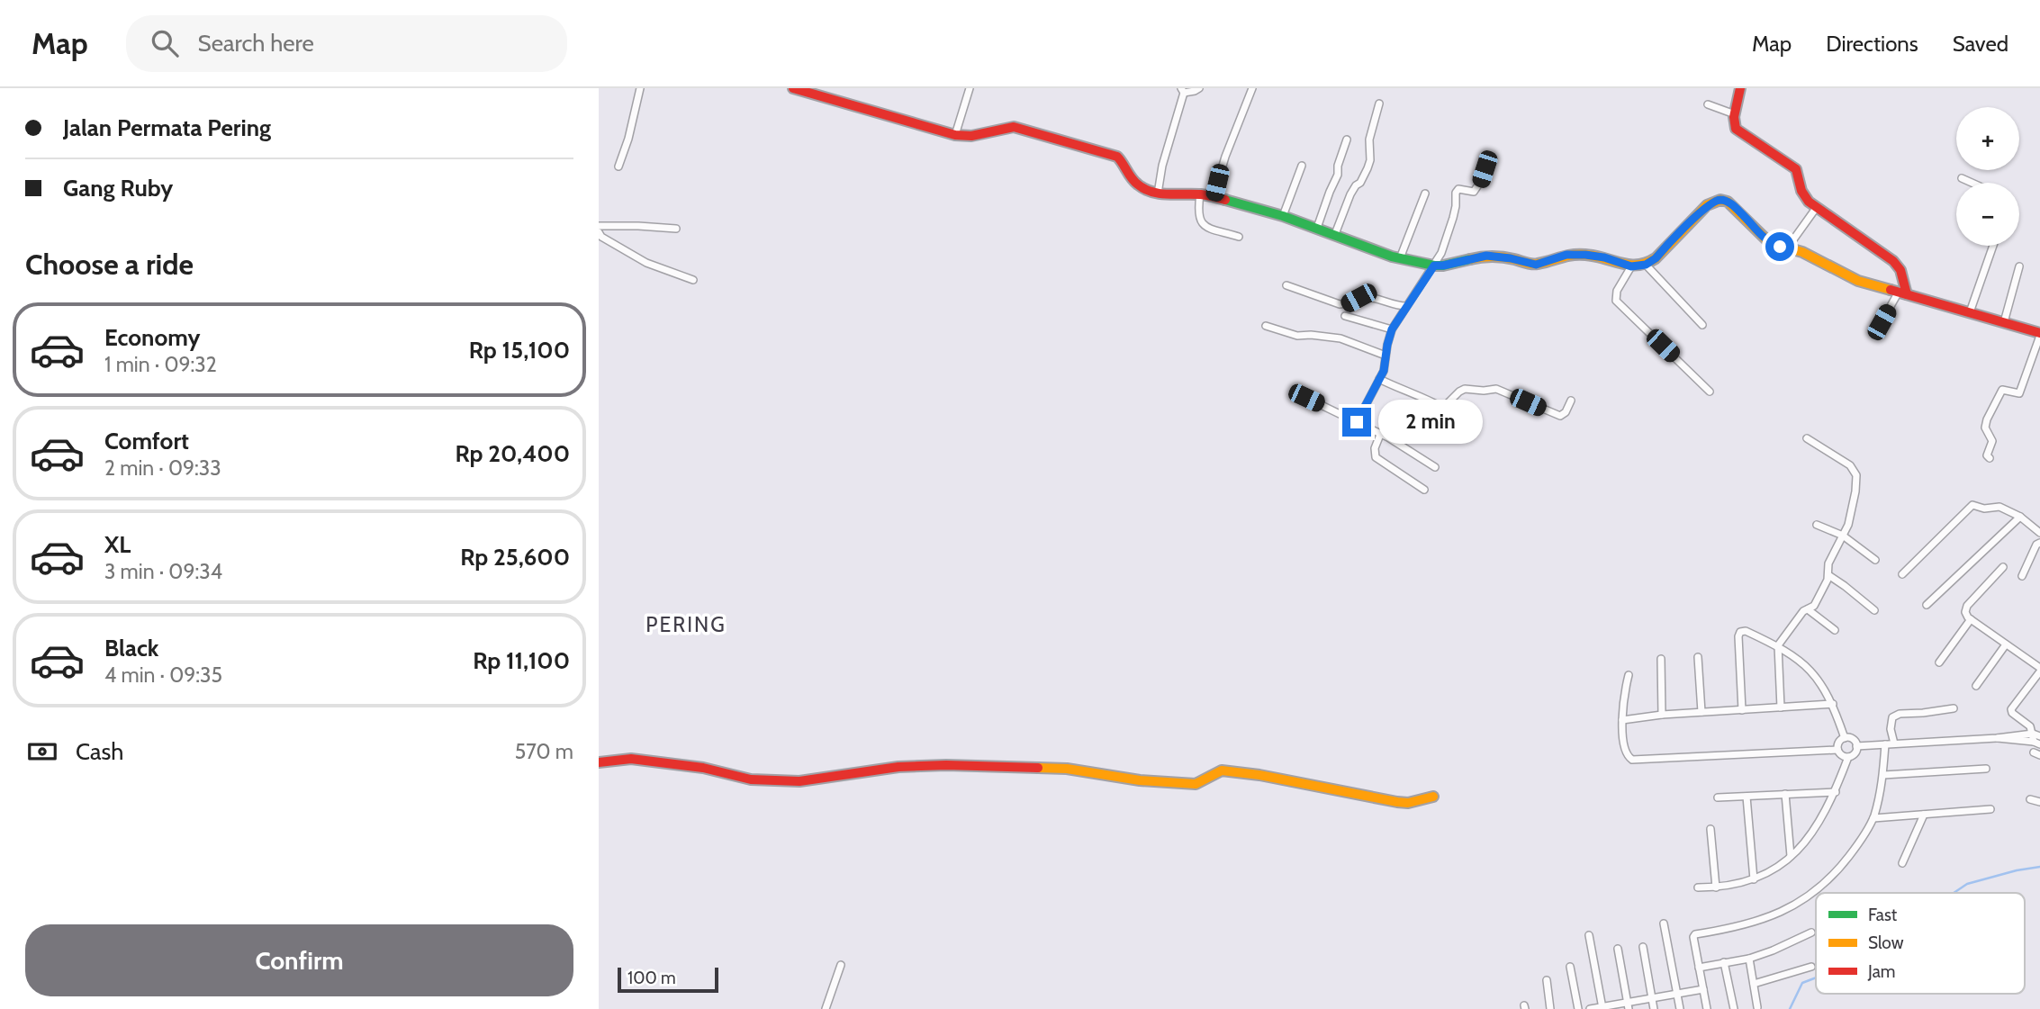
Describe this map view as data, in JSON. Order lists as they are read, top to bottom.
{
  "districts": ["PERING"],
  "legend": ["Fast", "Slow", "Jam"],
  "scale_bar": "100 m",
  "page": {
    "header": "Map",
    "search": "Search here",
    "nav": ["Map", "Directions", "Saved"],
    "banner": ["Jalan Permata Pering", "Gang Ruby"],
    "map_buttons": ["+", "−"],
    "heading": "Choose a ride",
    "list": [
      {
        "name": "Economy",
        "note": "1 min · 09:32",
        "value": "Rp 15,100"
      },
      {
        "name": "Comfort",
        "note": "2 min · 09:33",
        "value": "Rp 20,400"
      },
      {
        "name": "XL",
        "note": "3 min · 09:34",
        "value": "Rp 25,600"
      },
      {
        "name": "Black",
        "note": "4 min · 09:35",
        "value": "Rp 11,100"
      }
    ],
    "bubble": "2 min",
    "pay": ["Cash", "570 m"],
    "buttons": "Confirm",
    "scale": "100 m"
  }
}
